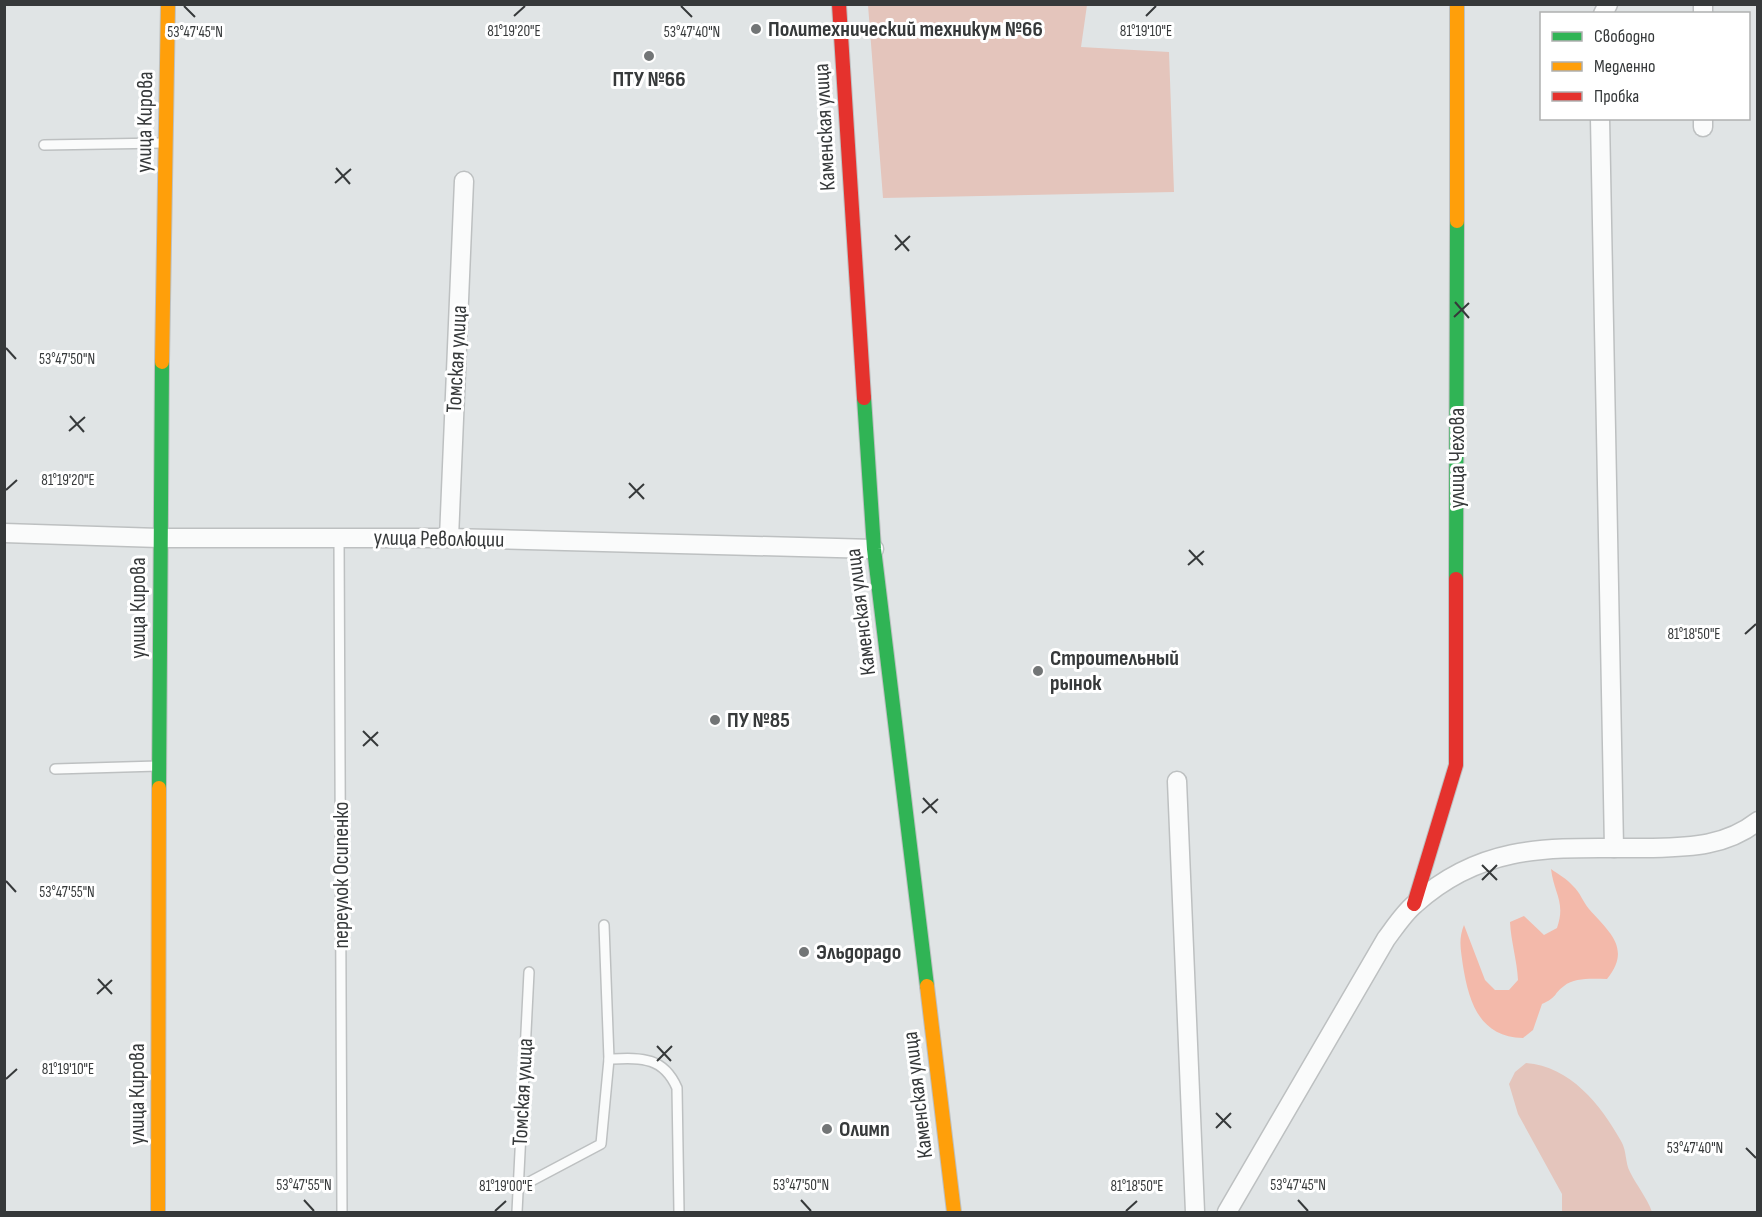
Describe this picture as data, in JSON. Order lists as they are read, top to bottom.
{
  "streets": {
    "street": [
      "улица Кирова",
      "Каменская улица",
      "Томская улица",
      "улица Чехова",
      "улица Революции"
    ],
    "lane": ["переулок Осипенко"]
  },
  "crossings": [
    ["улица Кирова", "улица Революции"],
    ["Каменская улица", "улица Революции"],
    ["Томская улица", "улица Революции"],
    ["улица Революции", "переулок Осипенко"]
  ],
  "places": [
    "Политехнический техникум №66",
    "ПТУ №66",
    "Строительный рынок",
    "ПУ №85",
    "Эльдорадо",
    "Олимп"
  ],
  "legend": ["Свободно", "Медленно", "Пробка"],
  "coordinates": [
    "81°19'20\"E",
    "81°19'10\"E",
    "53°47'45\"N",
    "53°47'40\"N",
    "53°47'50\"N",
    "81°18'50\"E",
    "53°47'55\"N",
    "81°19'00\"E"
  ]
}
